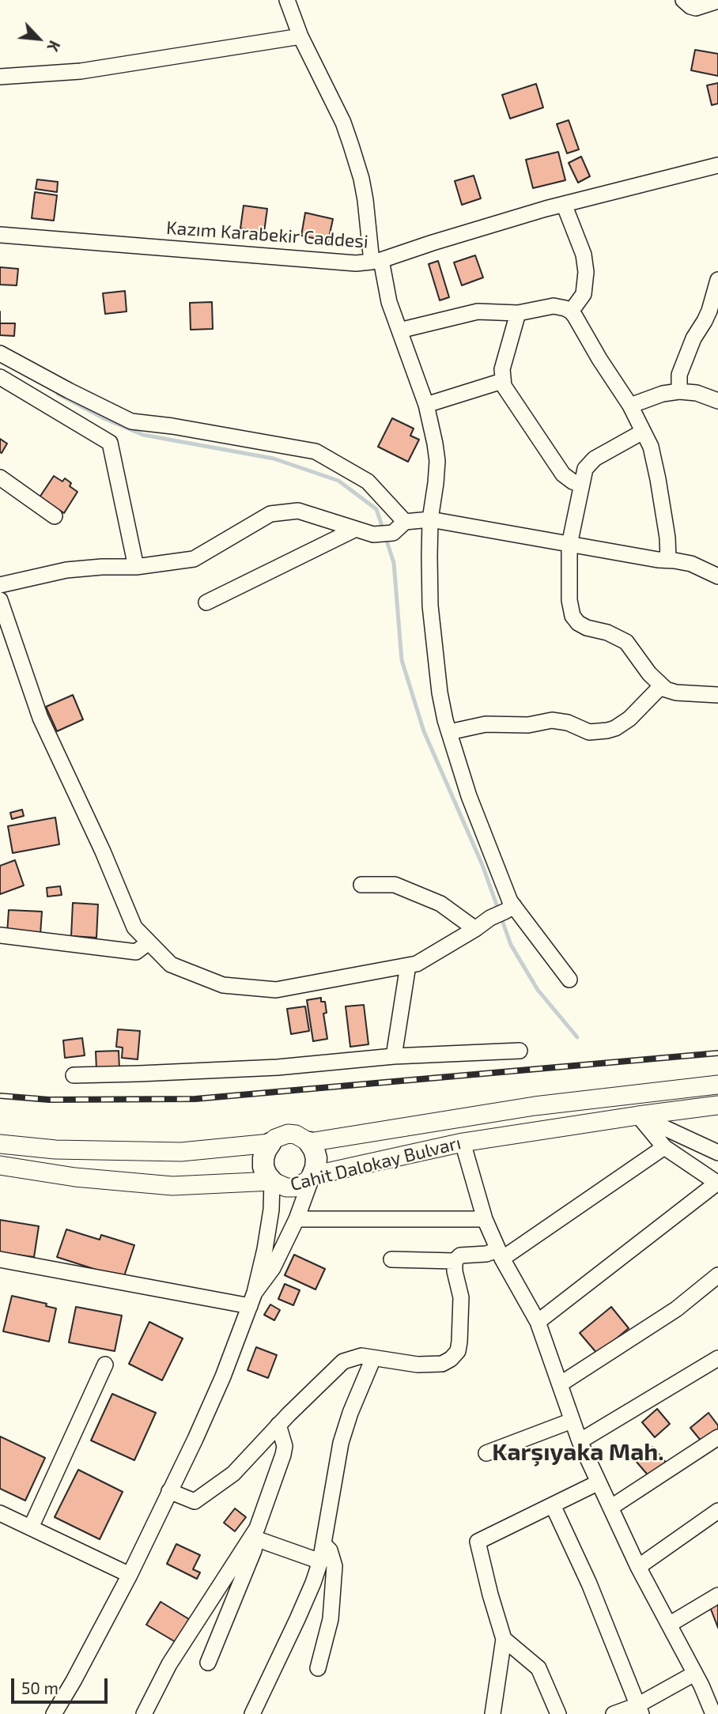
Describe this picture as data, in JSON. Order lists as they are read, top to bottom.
{
  "streets": {
    "main road": ["Cahit Dalokay Bulvarı"],
    "street": ["Kazım Karabekir Caddesi"]
  },
  "districts": ["Karşıyaka Mah."],
  "scale_bar": "50 m",
  "north": "bottom right"
}
